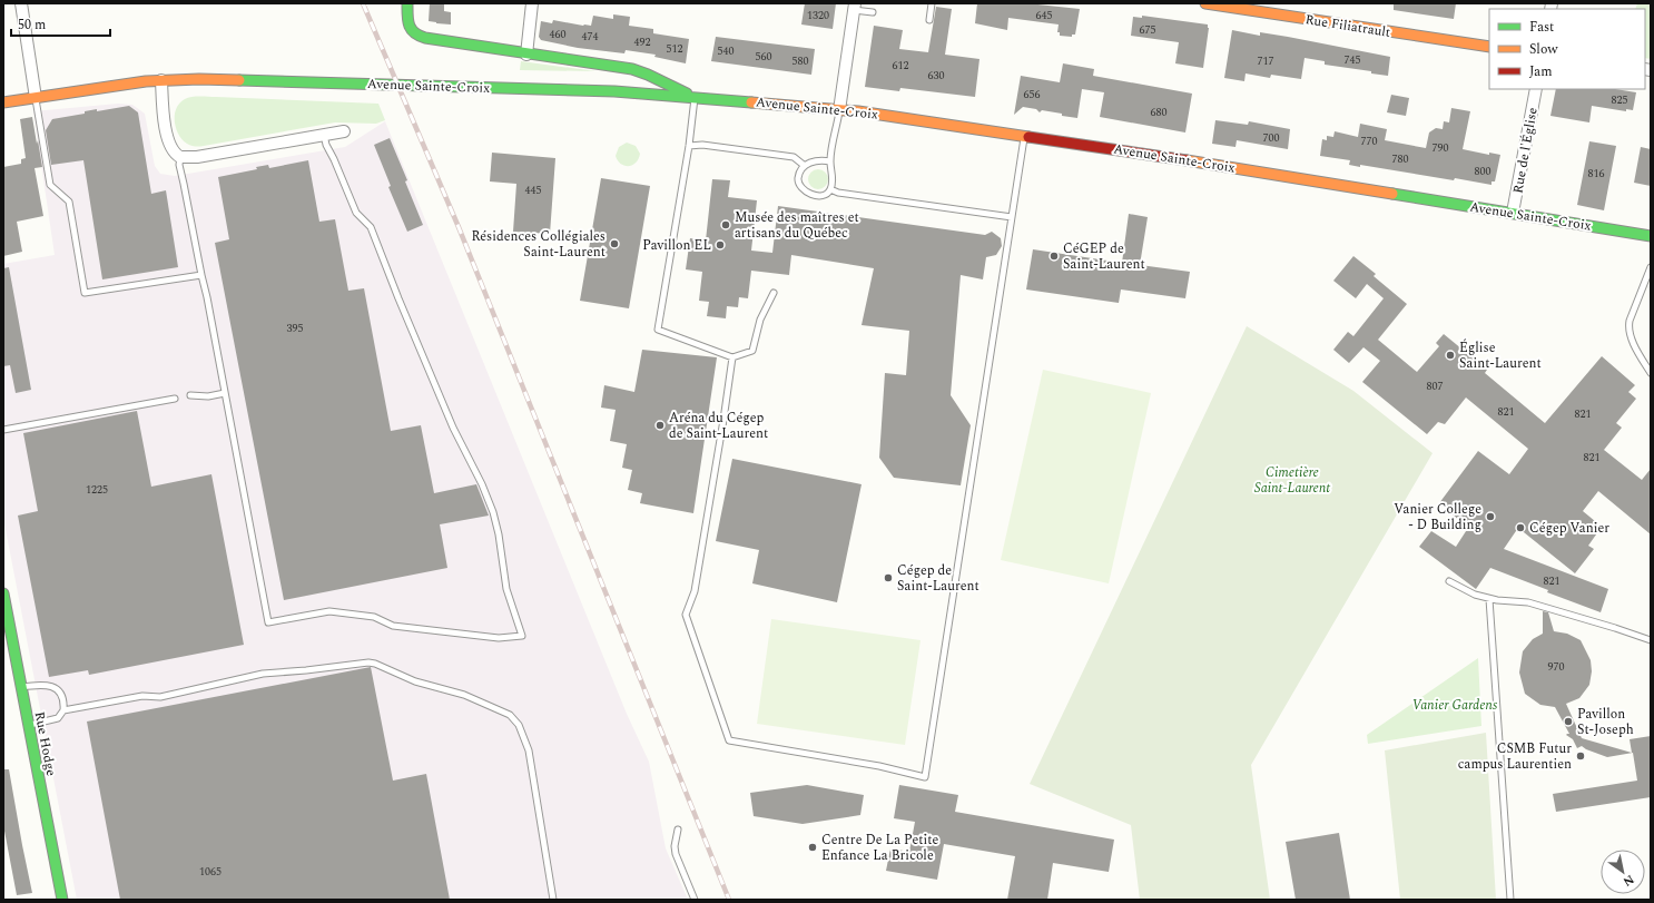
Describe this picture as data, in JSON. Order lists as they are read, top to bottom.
{
  "streets": {
    "main road": ["Rue Filiatrault", "Avenue Sainte-Croix", "Rue Hodge"],
    "street": ["Rue de l'Église"]
  },
  "crossings": [
    ["Avenue Sainte-Croix", "Rue de l'Église"]
  ],
  "parks": ["Cimetière Saint-Laurent", "Vanier Gardens"],
  "places": [
    "Musée des maîtres et artisans du Québec",
    "Résidences Collégiales Saint-Laurent",
    "Pavillon EL",
    "CéGEP de Saint-Laurent",
    "Église Saint-Laurent",
    "Aréna du Cégep de Saint-Laurent",
    "Vanier College - D Building",
    "Cégep Vanier",
    "Cégep de Saint-Laurent",
    "Pavillon St-Joseph",
    "CSMB Futur campus Laurentien",
    "Centre De La Petite Enfance La Bricole"
  ],
  "house_numbers": [
    "1320",
    "645",
    "675",
    "460",
    "474",
    "492",
    "512",
    "540",
    "560",
    "745",
    "580",
    "717",
    "612",
    "630",
    "656",
    "825",
    "680",
    "700",
    "770",
    "790",
    "780",
    "800",
    "816",
    "445",
    "395",
    "807",
    "821",
    "821",
    "821",
    "1225",
    "821",
    "970",
    "1065"
  ],
  "legend": ["Fast", "Slow", "Jam"],
  "scale_bar": "50 m",
  "north": "bottom right"
}
